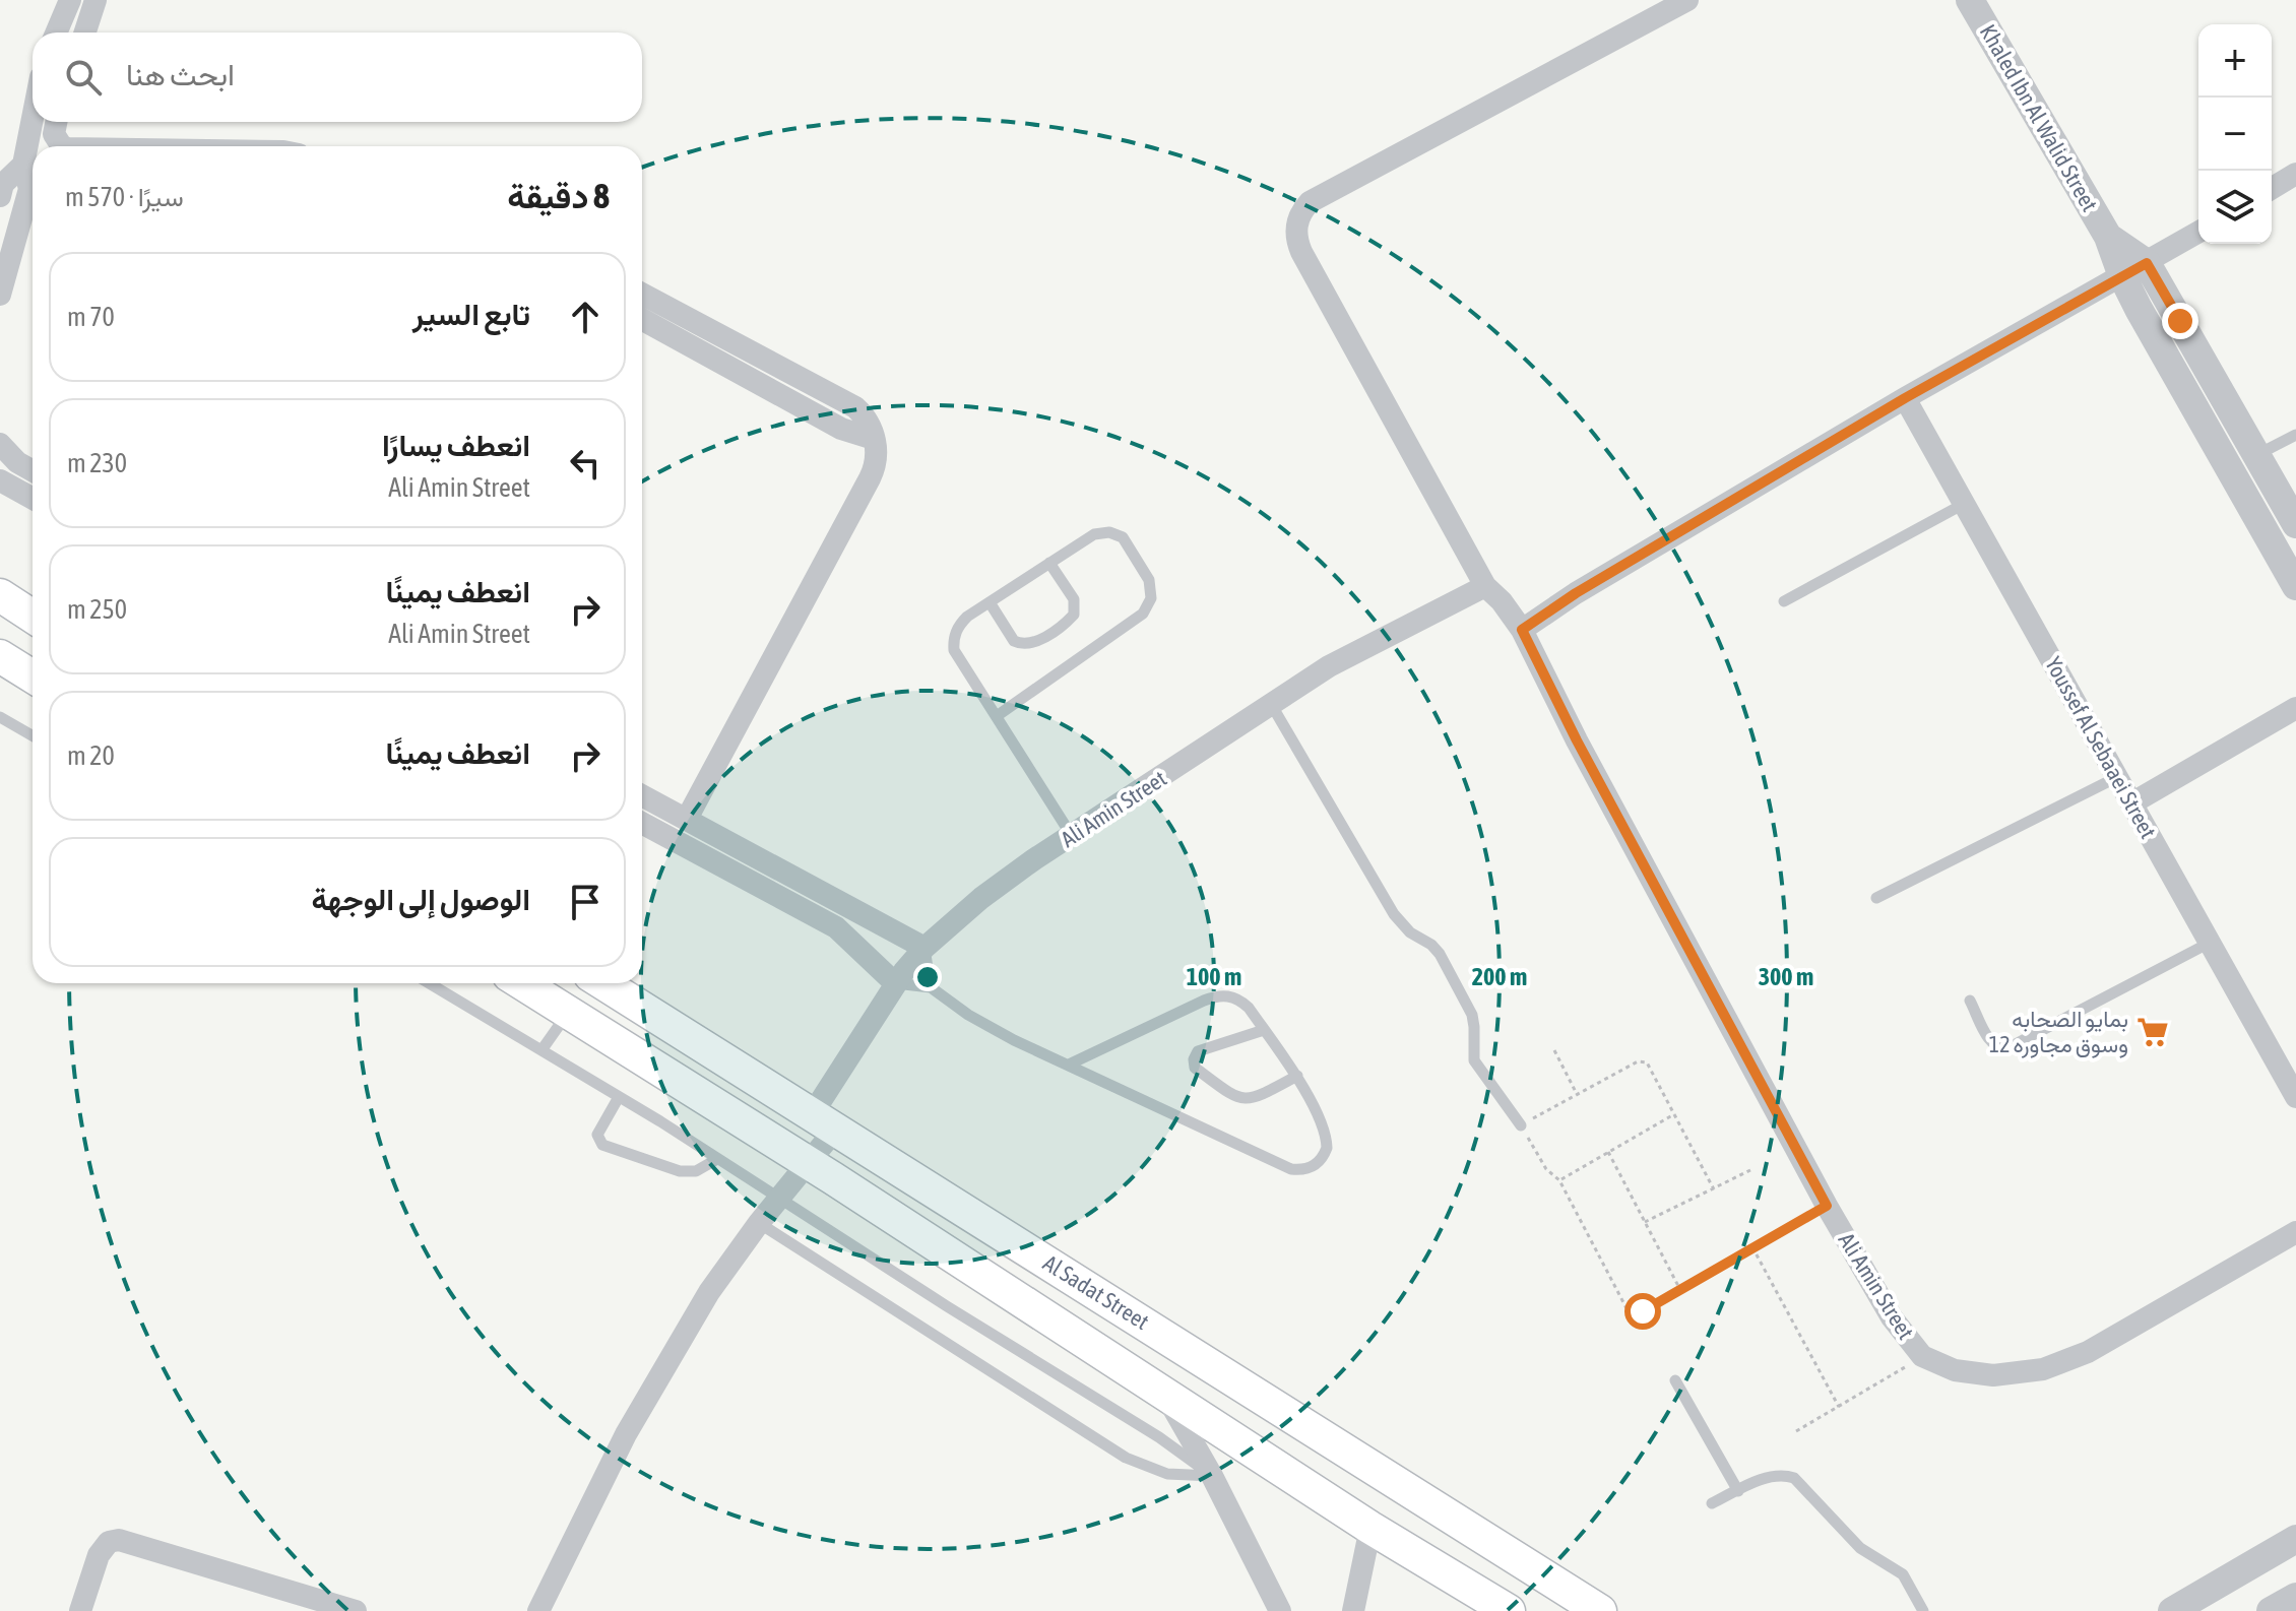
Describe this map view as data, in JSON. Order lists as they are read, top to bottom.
{
  "streets": {
    "main road": ["Al Sadat Street"],
    "street": ["Khaled Ibn Al Walid Street", "Youssef Al Sebaaei Street", "Ali Amin Street"]
  },
  "crossings": [
    ["Ali Amin Street", "Al Sadat Street"]
  ],
  "places": {
    "supermarket": ["بمايو الصحابه وسوق مجاوره 12"]
  },
  "page": {
    "map_buttons": ["+", "−"],
    "search": "ابحث هنا",
    "heading": ["8 دقيقة", "سيرًا · 570 m"],
    "list": [
      ["تابع السير", "70 m"],
      ["انعطف يسارًا", "Ali Amin Street", "230 m"],
      ["انعطف يمينًا", "Ali Amin Street", "250 m"],
      ["انعطف يمينًا", "20 m"],
      "الوصول إلى الوجهة"
    ]
  },
  "rings": ["100 m", "200 m", "300 m"]
}
